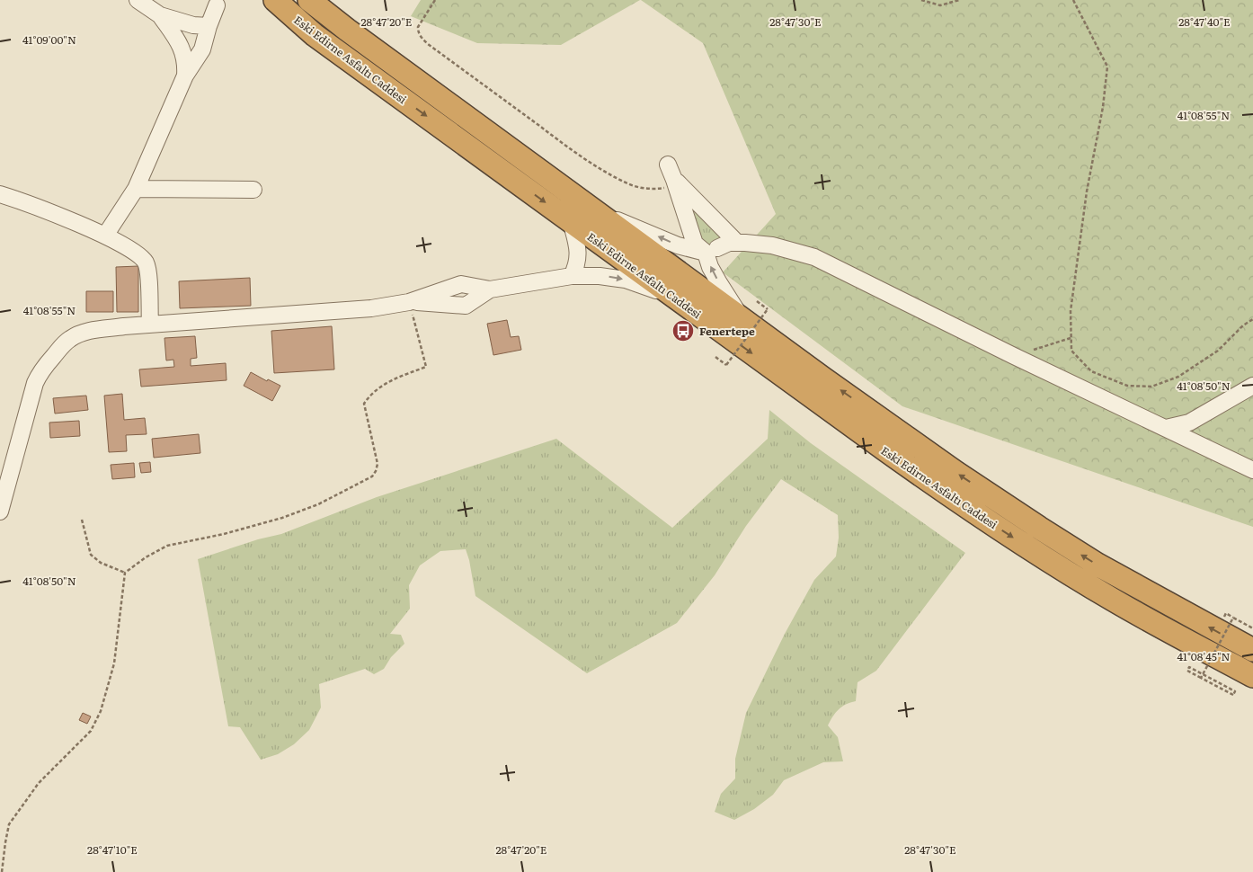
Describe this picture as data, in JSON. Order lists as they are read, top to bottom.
{
  "streets": {
    "highway": ["Eski Edirne Asfaltı Caddesi"]
  },
  "places": {
    "bus stop": ["Fenertepe"]
  },
  "coordinates": [
    "28°47'20\"E",
    "28°47'30\"E",
    "28°47'40\"E",
    "41°09'00\"N",
    "41°08'55\"N",
    "41°08'50\"N",
    "41°08'45\"N",
    "28°47'10\"E"
  ]
}
